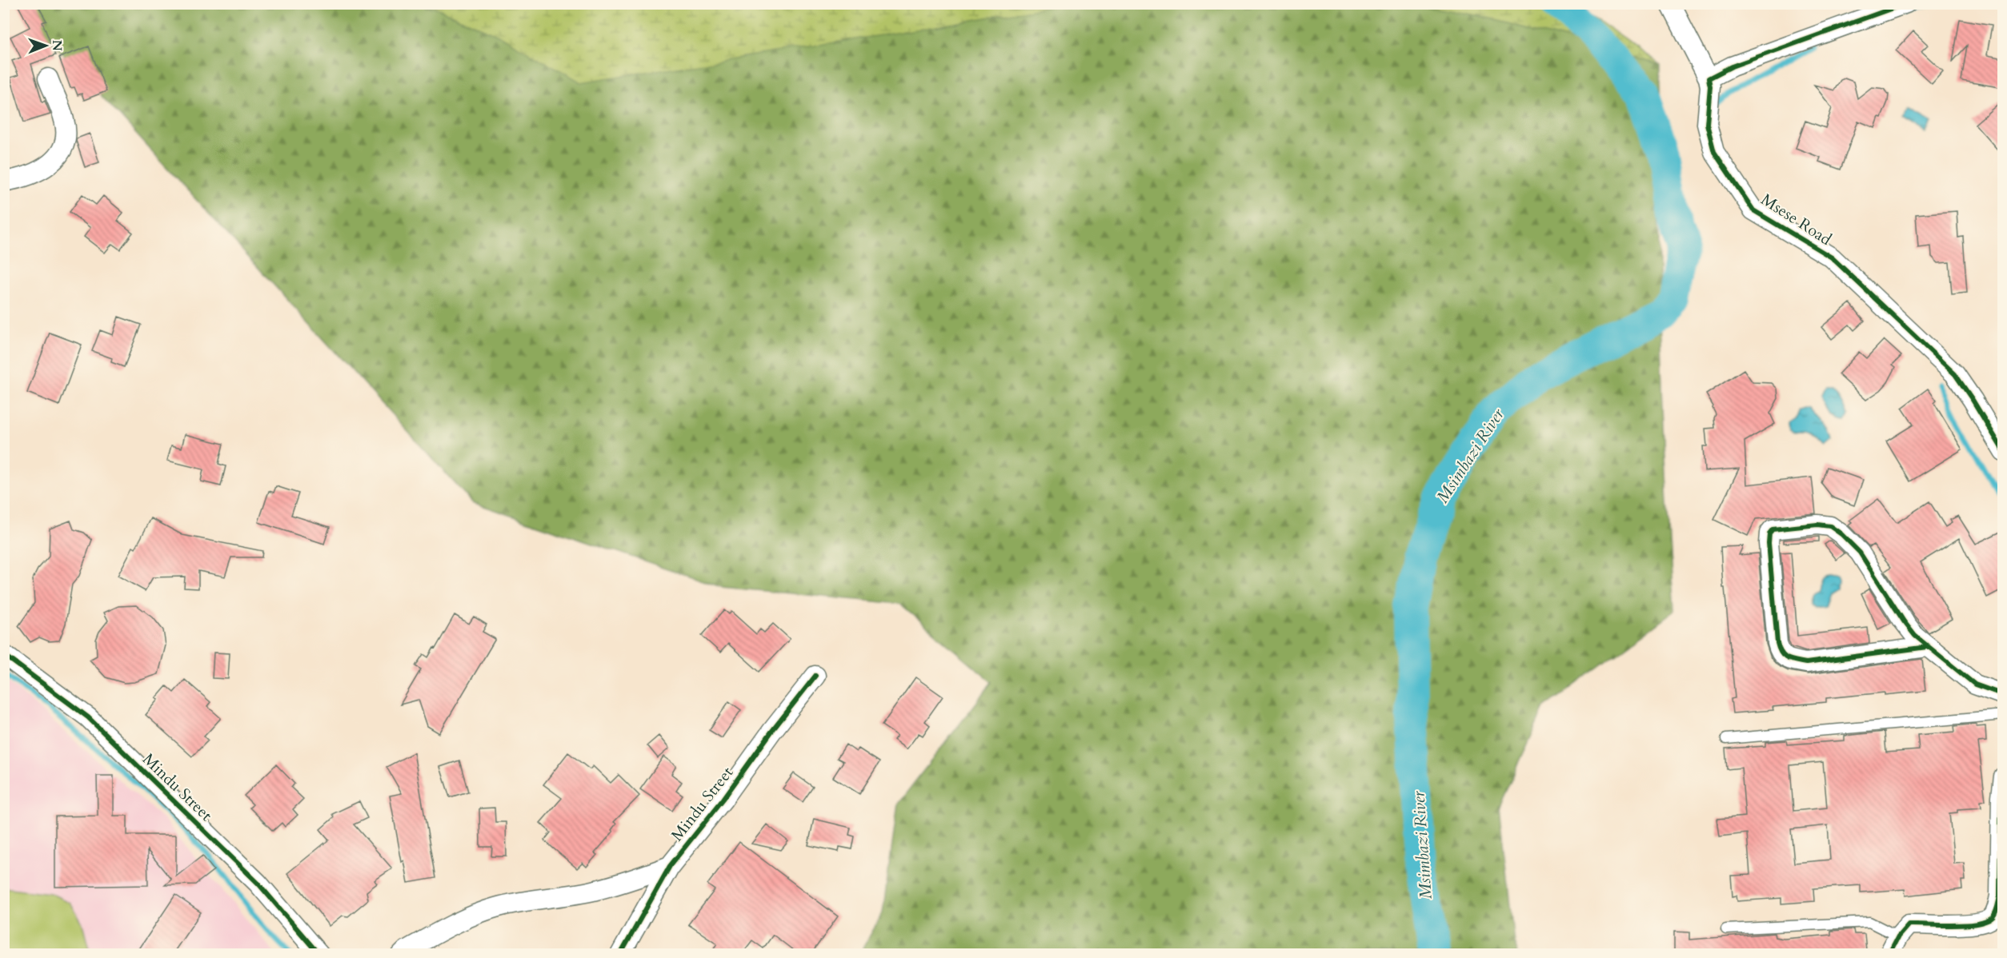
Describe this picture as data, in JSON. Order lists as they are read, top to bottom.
{
  "streets": {
    "street": ["Msese Road", "Mindu Street"]
  },
  "water": ["Msimbazi River"],
  "north": "right"
}
